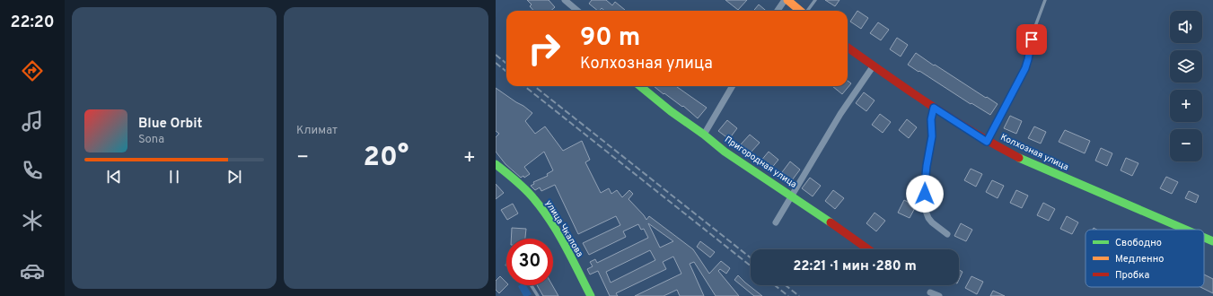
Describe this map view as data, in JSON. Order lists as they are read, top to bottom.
{
  "streets": {
    "street": ["Колхозная улица", "Пригородная улица", "улица Чкалова"]
  },
  "legend": ["Свободно", "Медленно", "Пробка"],
  "page": {
    "tabs": "22:20",
    "tile": "Климат",
    "map_buttons": ["+", "−"],
    "turn": ["90 m", "Колхозная улица"],
    "song": ["Blue Orbit", "Sona"],
    "heat": ["−", "20°", "+"],
    "limit": "30",
    "trip": "22:21 · 1 мин · 280 m"
  }
}
